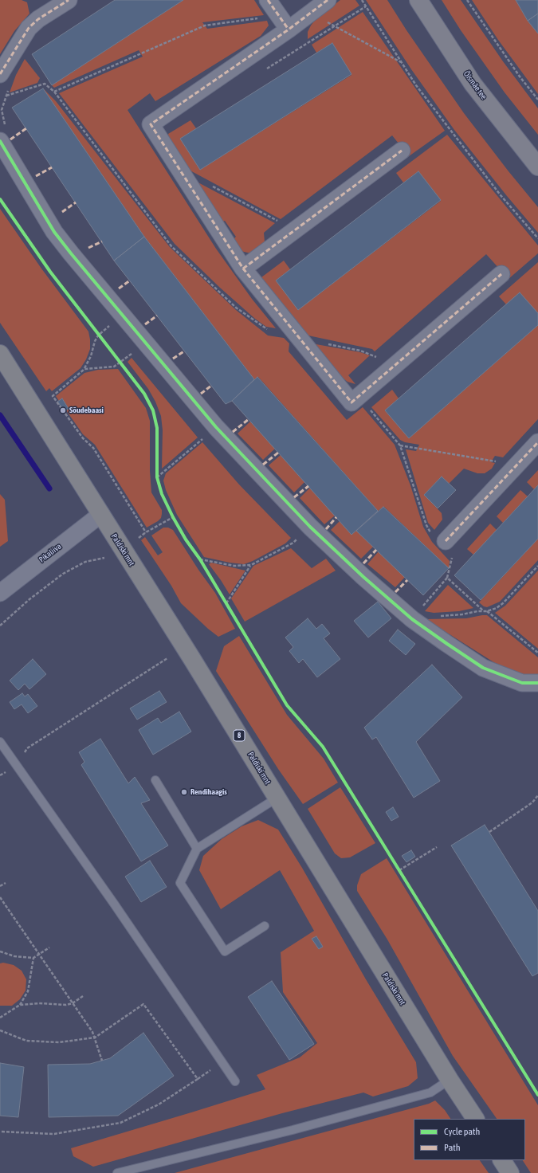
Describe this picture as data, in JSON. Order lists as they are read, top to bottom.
{
  "streets": {
    "main road": ["Õismäe tee", "Paldiski mnt", "8"],
    "street": ["Pikaliiva"]
  },
  "crossings": [
    ["Paldiski mnt", "Pikaliiva"]
  ],
  "places": ["Sõudebaasi", "Rendihaagis"],
  "legend": ["Cycle path", "Path"]
}
